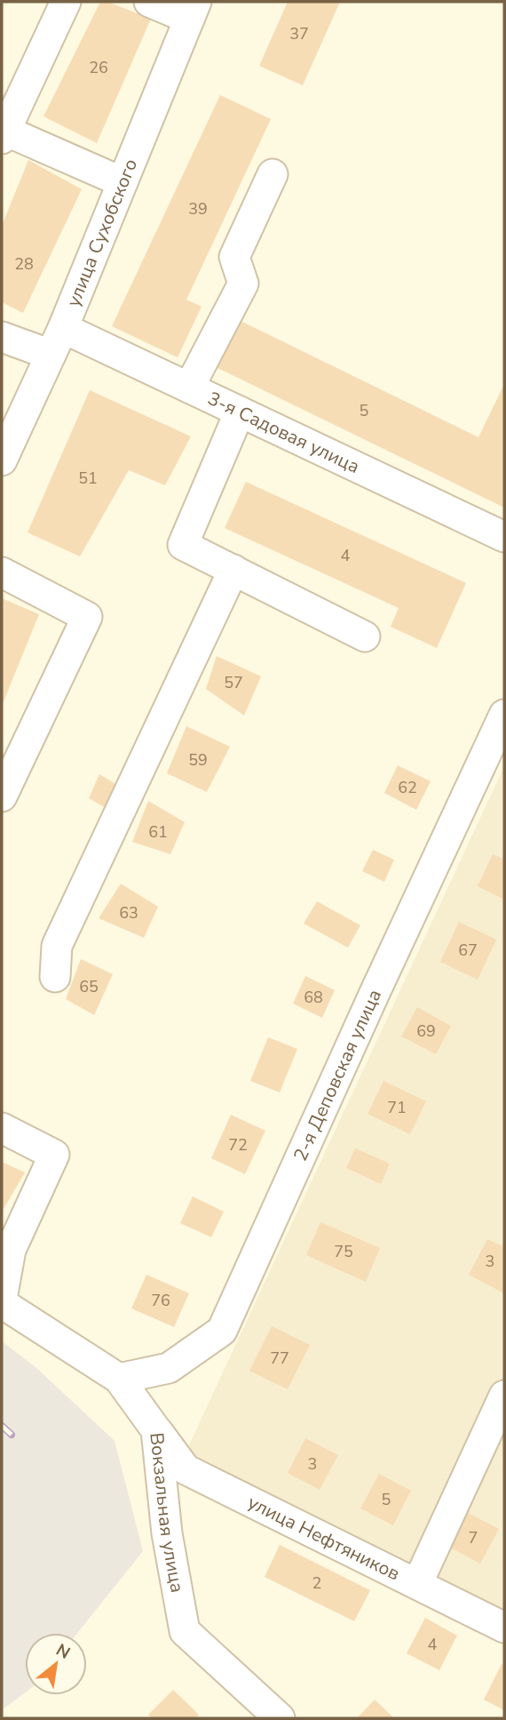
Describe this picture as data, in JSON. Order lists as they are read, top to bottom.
{
  "streets": {
    "street": [
      "улица Сухобского",
      "3-я Садовая улица",
      "2-я Деповская улица",
      "Вокзальная улица",
      "улица Нефтяников"
    ]
  },
  "crossings": [
    ["улица Сухобского", "3-я Садовая улица"],
    ["2-я Деповская улица", "Вокзальная улица"],
    ["Вокзальная улица", "улица Нефтяников"]
  ],
  "house_numbers": [
    "37",
    "26",
    "39",
    "28",
    "5",
    "51",
    "4",
    "57",
    "59",
    "62",
    "61",
    "63",
    "67",
    "65",
    "68",
    "69",
    "71",
    "72",
    "75",
    "3",
    "76",
    "77",
    "3",
    "5",
    "7",
    "2",
    "4"
  ],
  "north": "top right"
}
